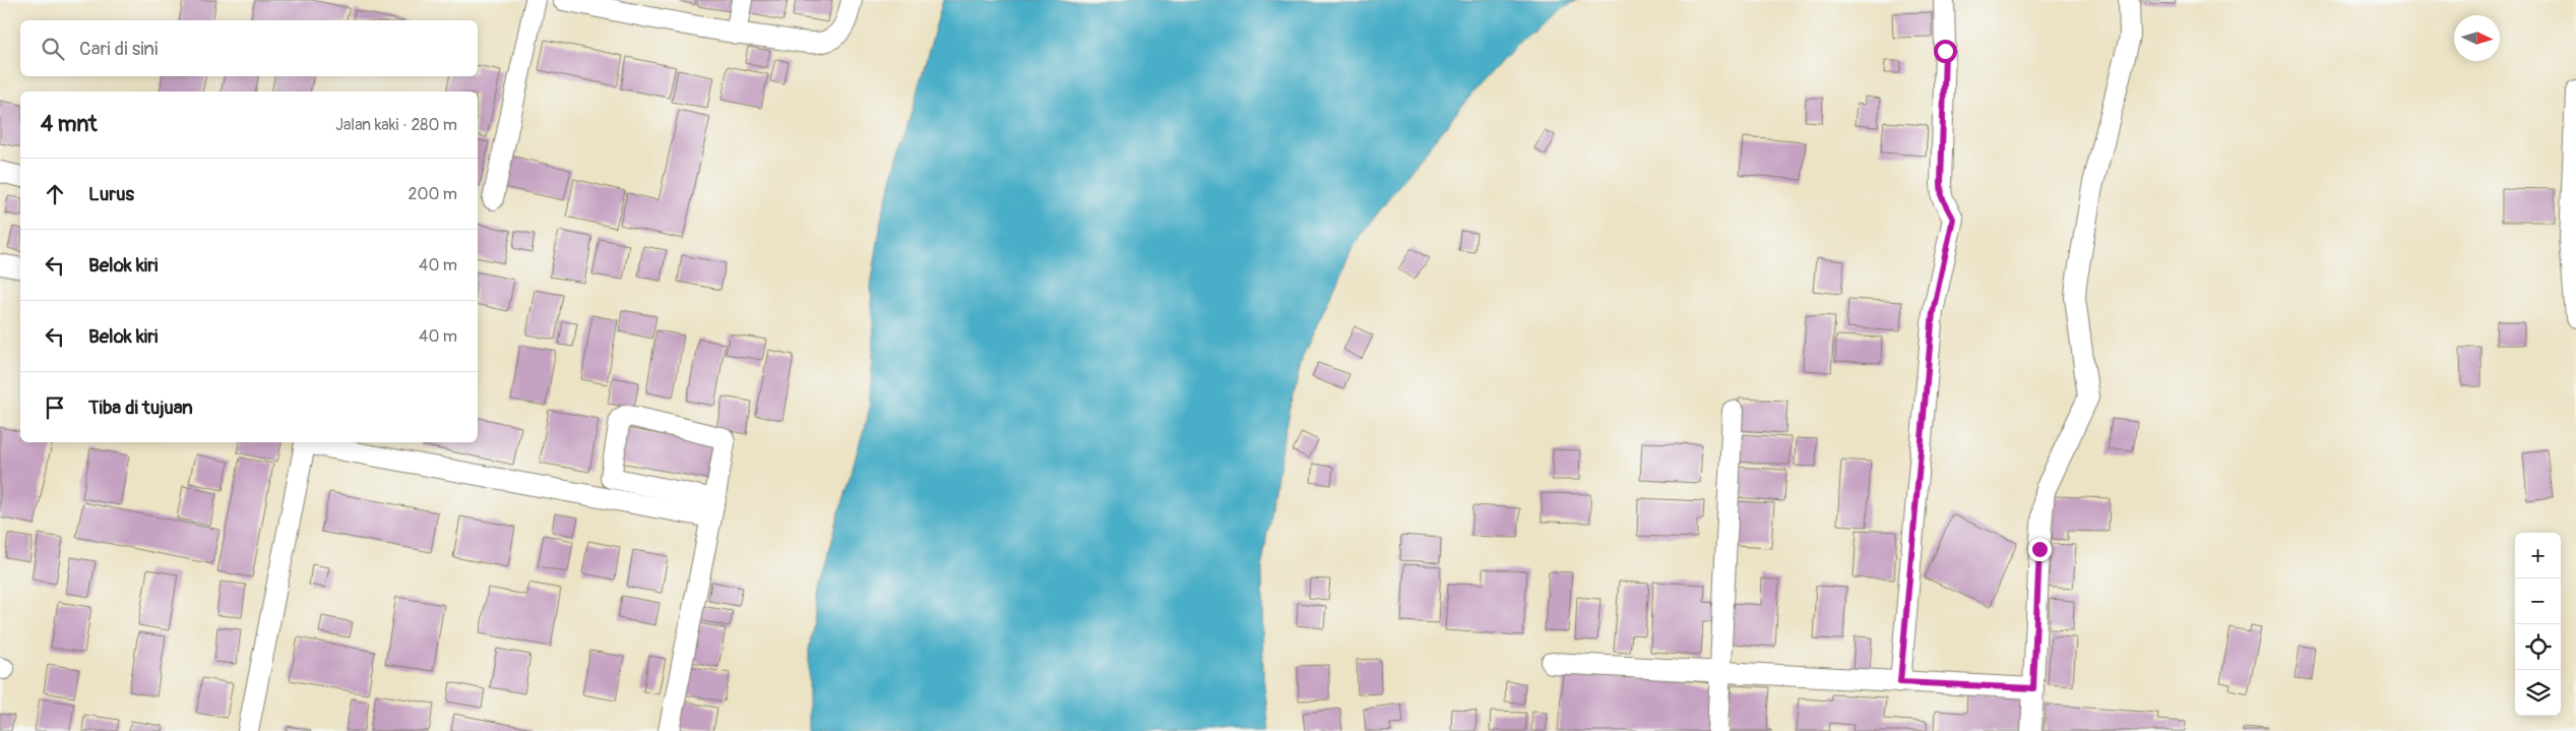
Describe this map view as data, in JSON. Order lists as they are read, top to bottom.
{
  "north": "right",
  "page": {
    "search": "Cari di sini",
    "heading": ["4 mnt", "Jalan kaki · 280 m"],
    "list": [
      ["Lurus", "200 m"],
      ["Belok kiri", "40 m"],
      ["Belok kiri", "40 m"],
      "Tiba di tujuan"
    ],
    "map_buttons": ["+", "−"]
  }
}
